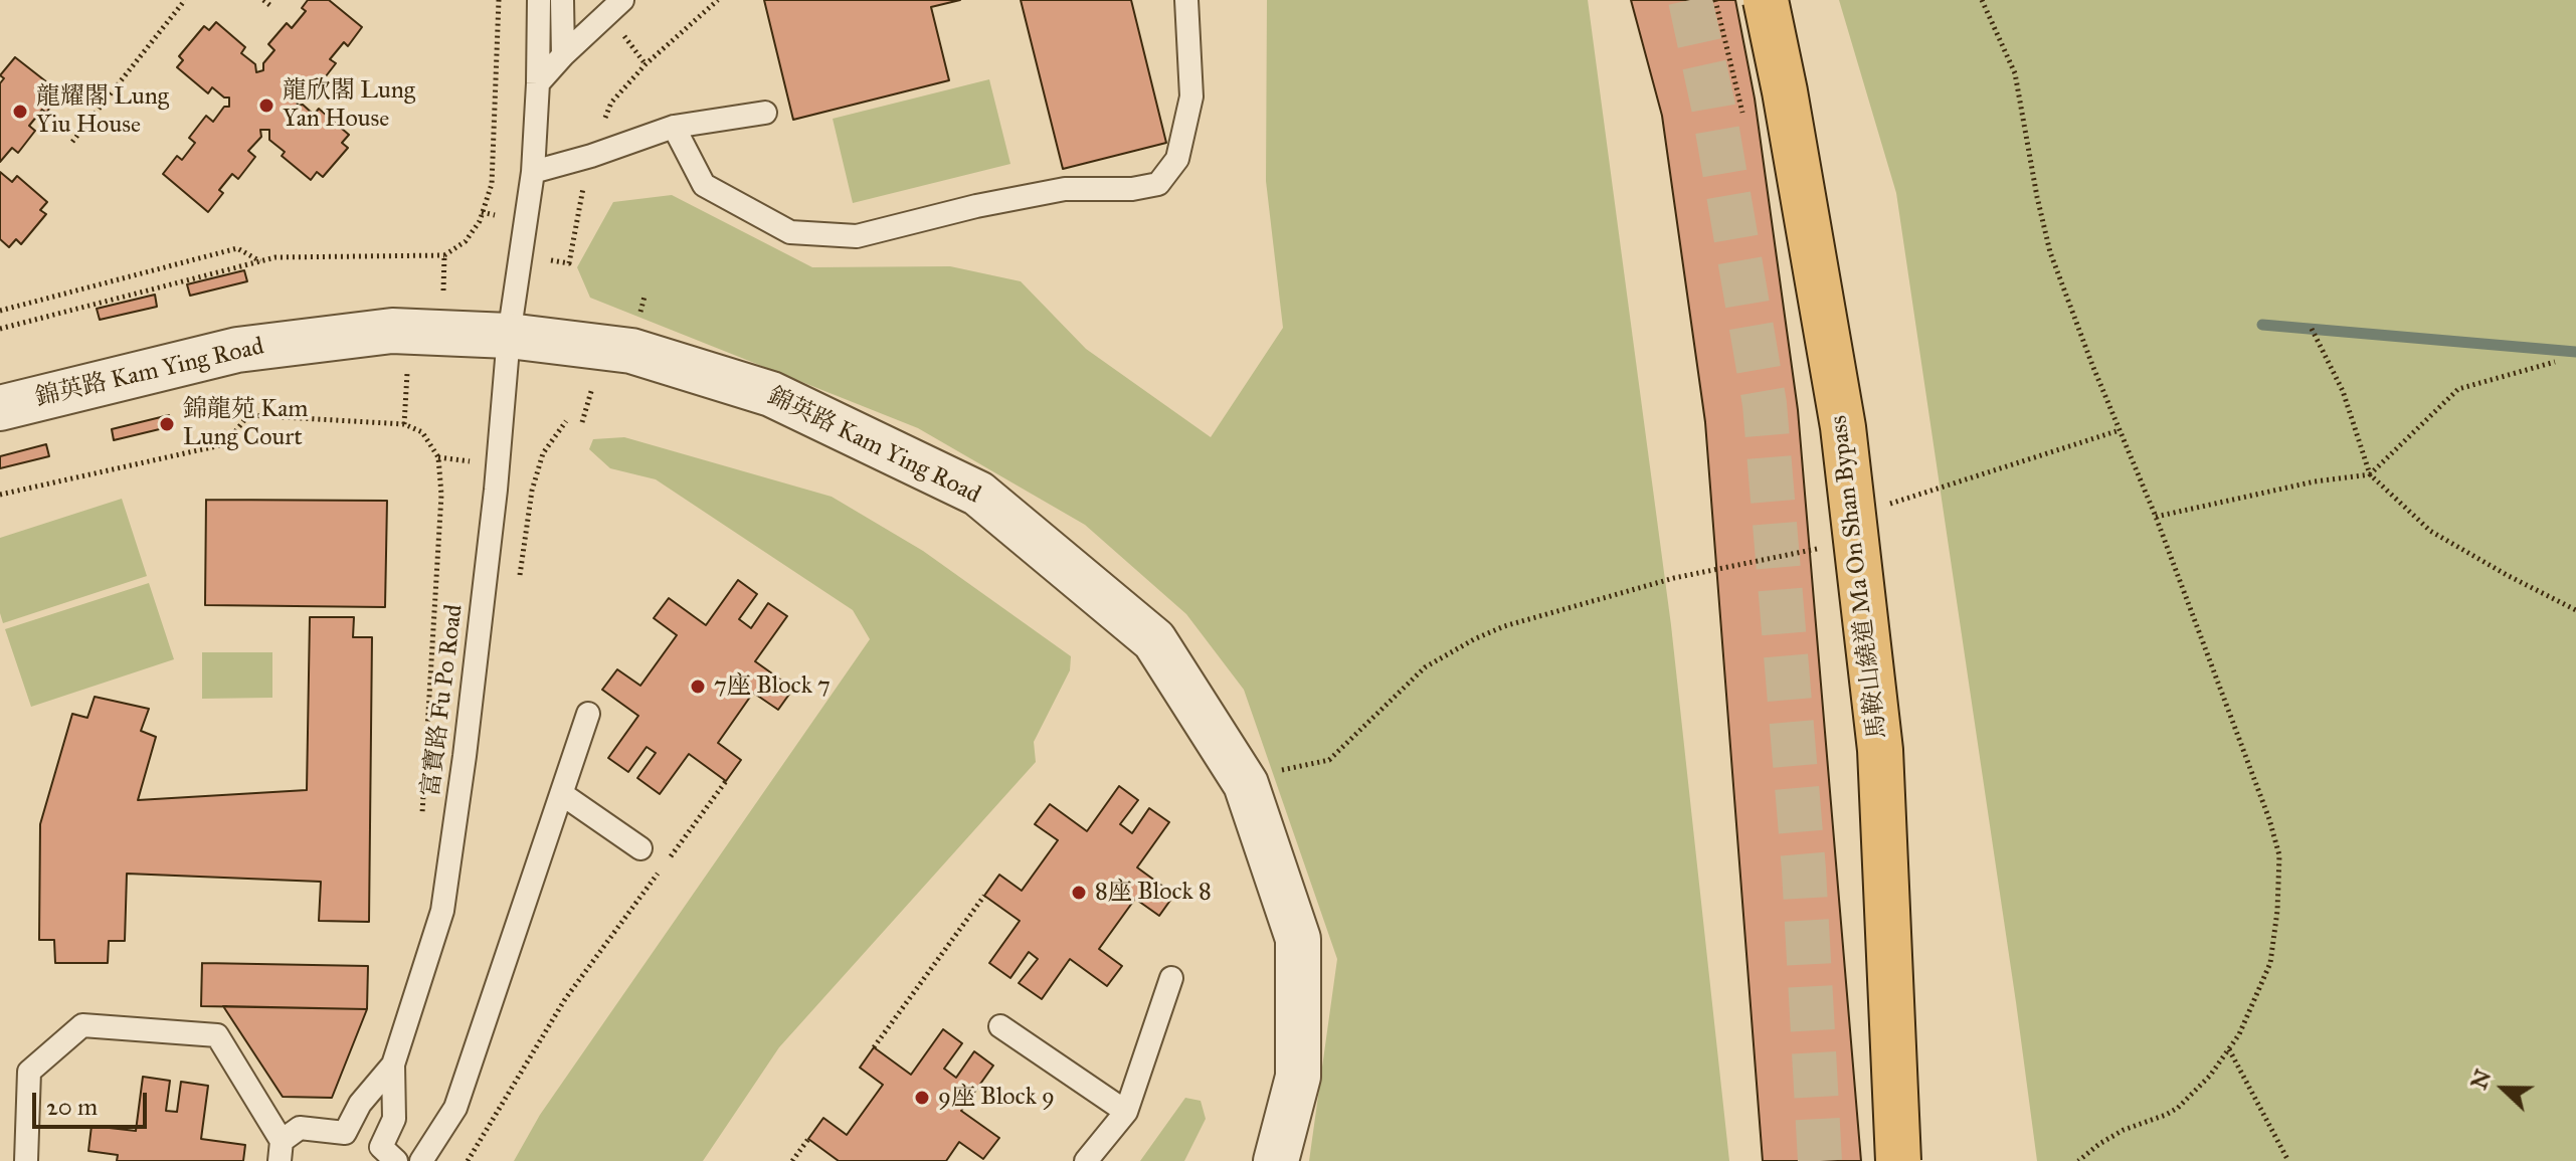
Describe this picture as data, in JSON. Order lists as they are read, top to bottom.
{
  "streets": {
    "main road": ["馬鞍山繞道 Ma On Shan Bypass"],
    "street": ["錦英路 Kam Ying Road"],
    "lane": ["富寶路 Fu Po Road"]
  },
  "crossings": [
    ["錦英路 Kam Ying Road", "富寶路 Fu Po Road"]
  ],
  "places": [
    "龍欣閣 Lung Yan House",
    "龍耀閣 Lung Yiu House",
    "錦龍苑 Kam Lung Court",
    "7座 Block 7",
    "8座 Block 8",
    "9座 Block 9"
  ],
  "scale_bar": "20 m",
  "north": "left"
}
